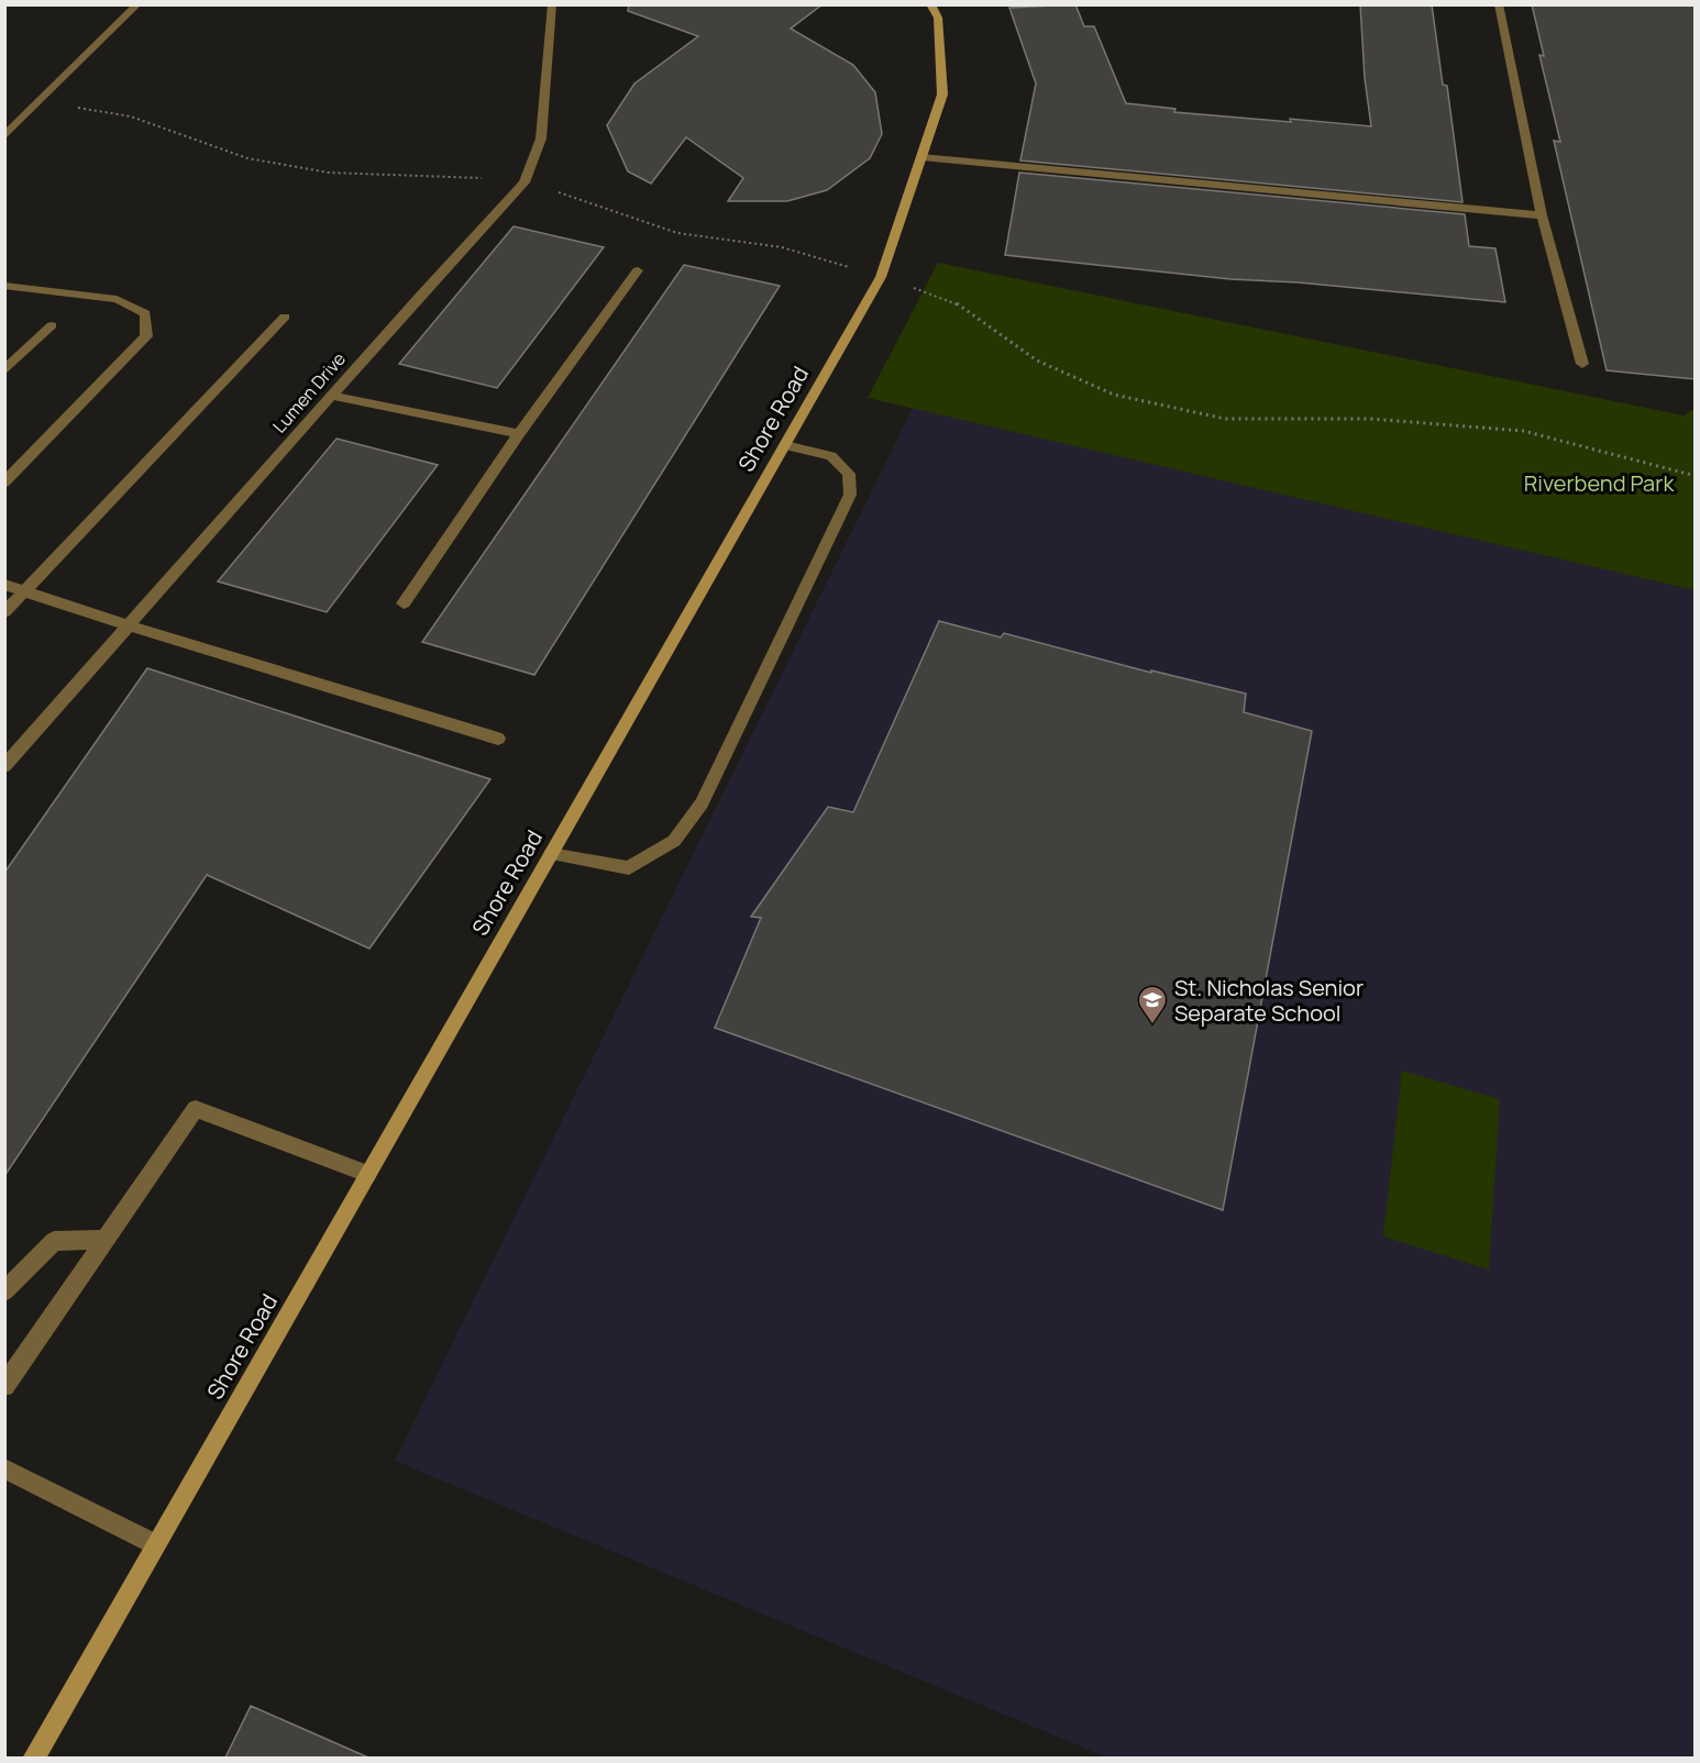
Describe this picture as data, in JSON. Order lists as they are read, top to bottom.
{
  "streets": {
    "street": ["Lumen Drive", "Shore Road"]
  },
  "parks": ["Riverbend Park"],
  "places": {
    "school or university": ["St. Nicholas Senior Separate School"]
  }
}
